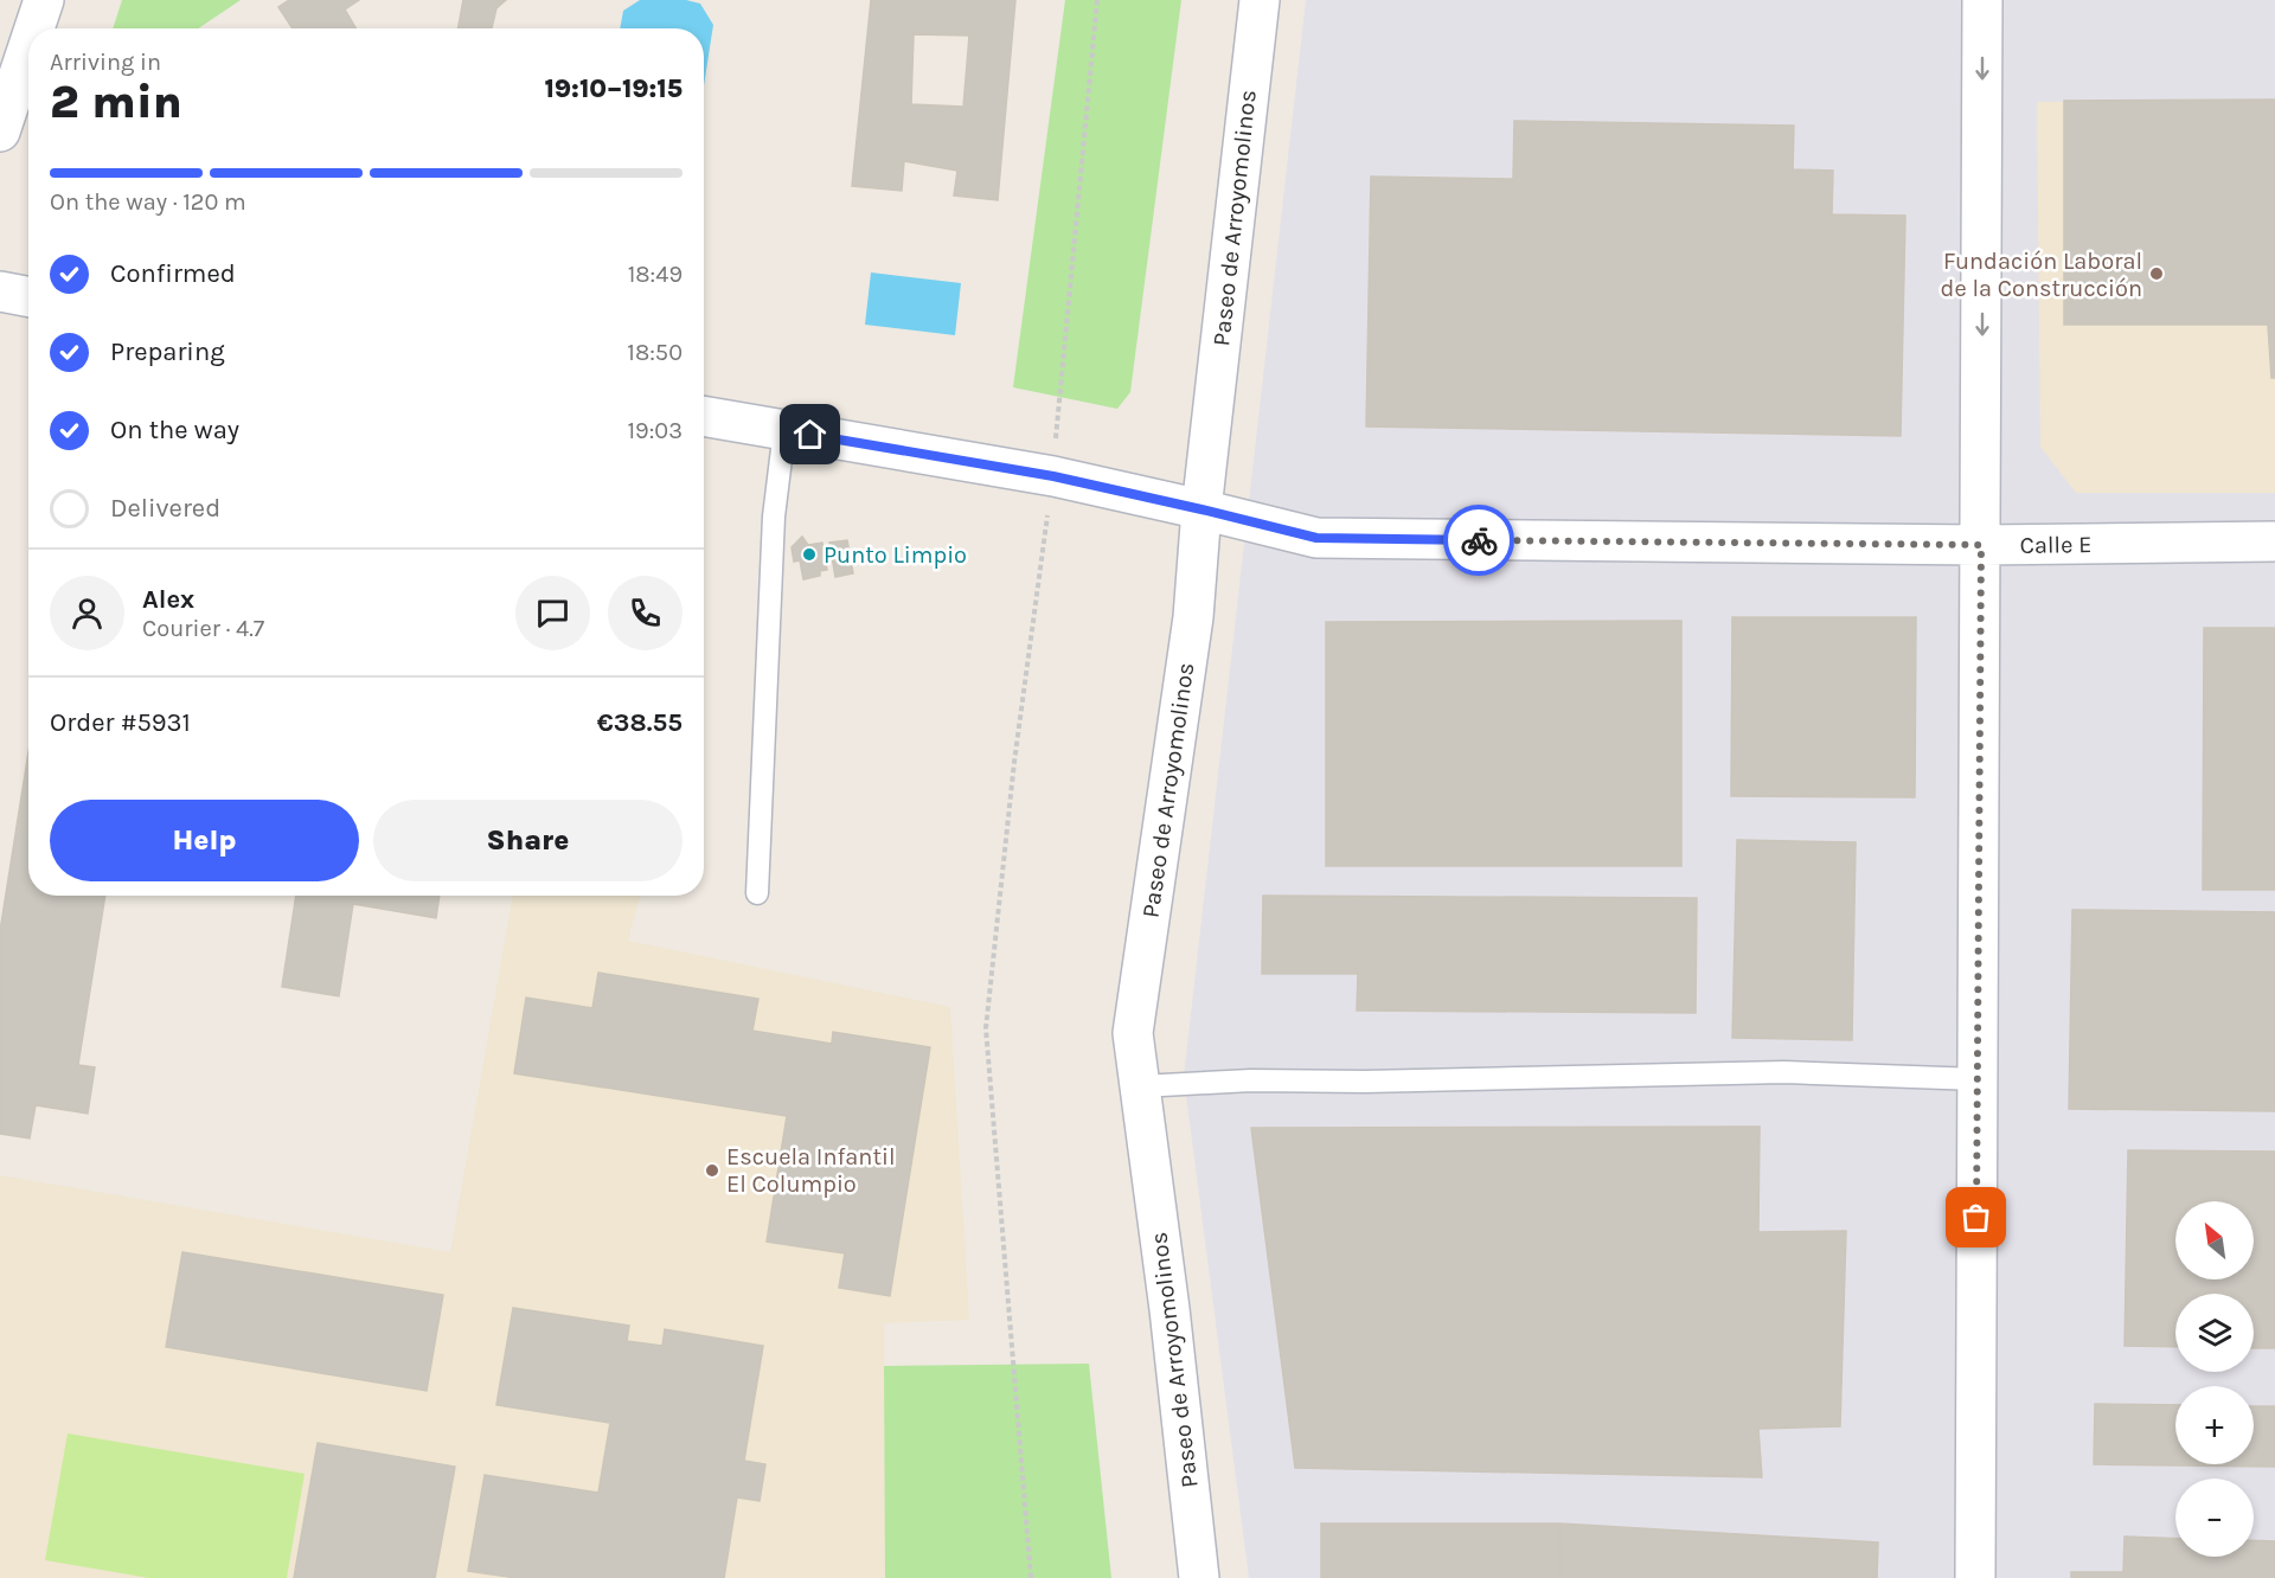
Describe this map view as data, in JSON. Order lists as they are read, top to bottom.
{
  "streets": {
    "street": ["Paseo de Arroyomolinos", "Calle E"]
  },
  "crossings": [
    ["Paseo de Arroyomolinos", "Calle E"]
  ],
  "places": ["Fundación Laboral de la Construcción", "Punto Limpio", "Escuela Infantil El Columpio"],
  "north": "top left",
  "page": {
    "heading": ["2 min", "Arriving in", "19:10–19:15"],
    "panel": [
      "Alex",
      "Courier · 4.7",
      "Order #5931",
      "€38.55"
    ],
    "bar": "On the way · 120 m",
    "list": [
      ["Confirmed", "18:49"],
      ["Preparing", "18:50"],
      ["On the way", "19:03"],
      "Delivered"
    ],
    "buttons": ["Help", "Share"],
    "map_buttons": ["+", "−"]
  }
}
